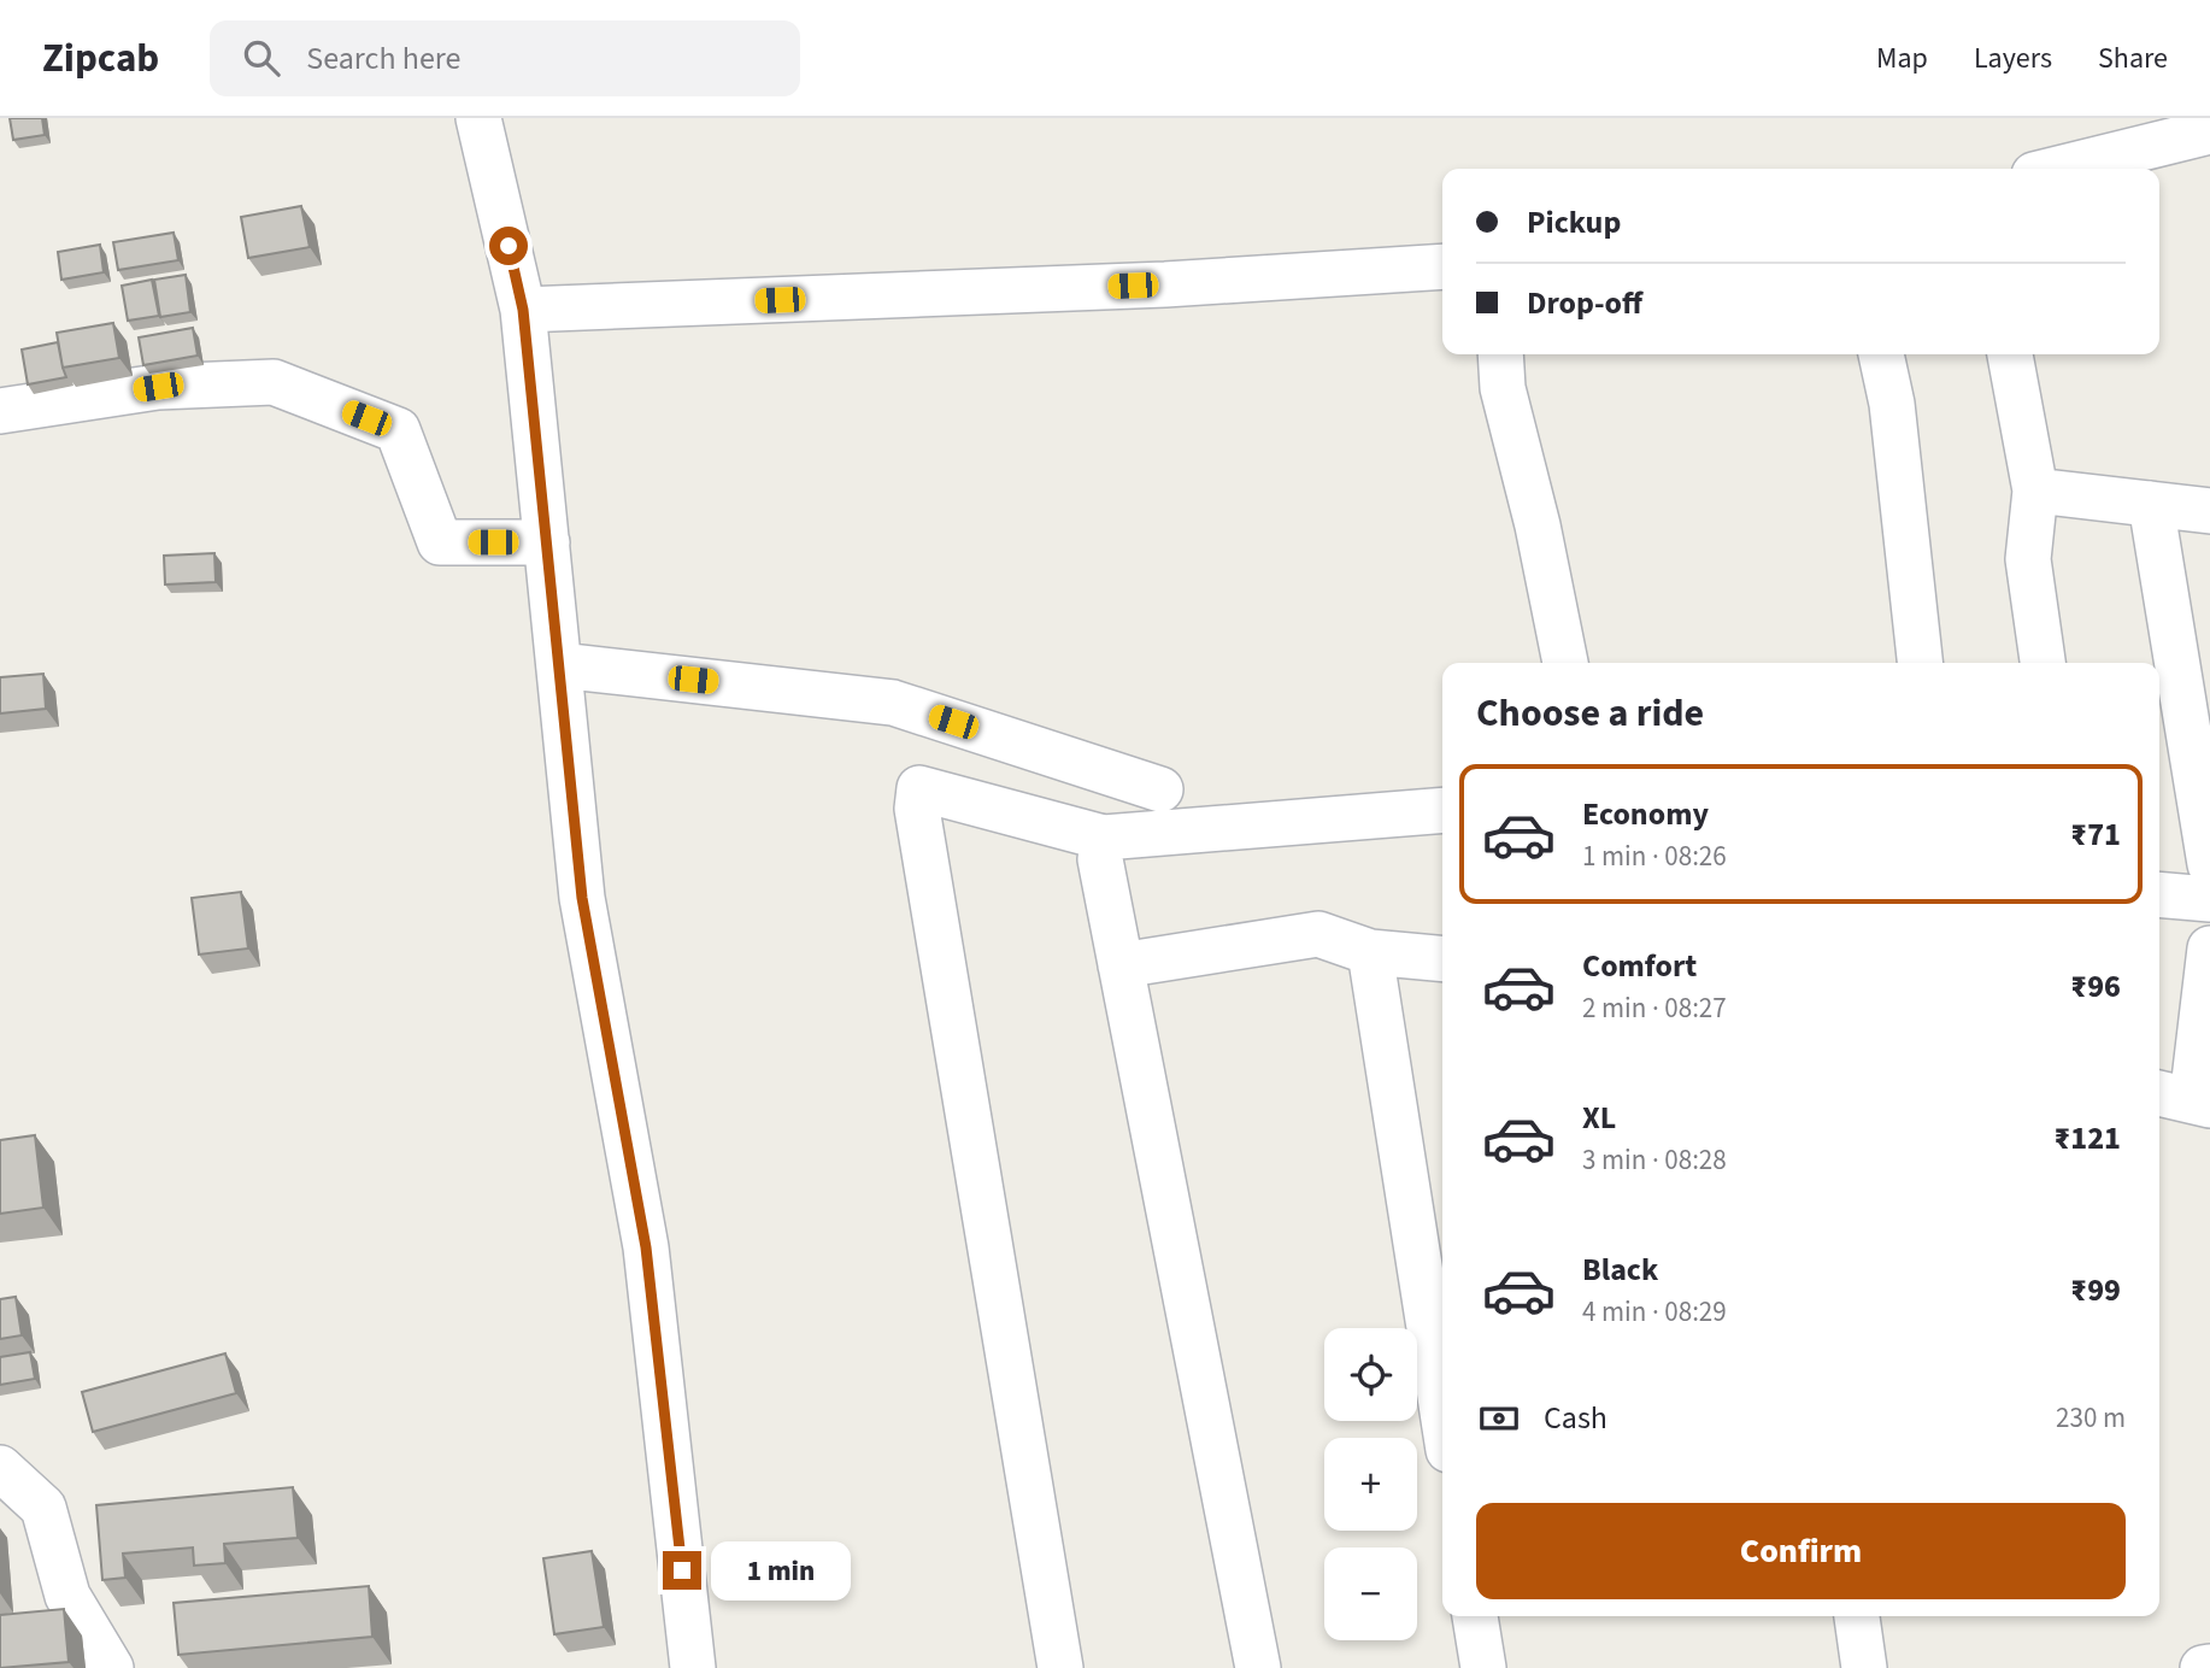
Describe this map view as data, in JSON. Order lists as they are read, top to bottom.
{
  "page": {
    "header": "Zipcab",
    "search": "Search here",
    "nav": ["Map", "Layers", "Share"],
    "banner": ["Pickup", "Drop-off"],
    "heading": "Choose a ride",
    "list": [
      {
        "name": "Economy",
        "note": "1 min · 08:26",
        "value": "₹71"
      },
      {
        "name": "Comfort",
        "note": "2 min · 08:27",
        "value": "₹96"
      },
      {
        "name": "XL",
        "note": "3 min · 08:28",
        "value": "₹121"
      },
      {
        "name": "Black",
        "note": "4 min · 08:29",
        "value": "₹99"
      }
    ],
    "map_buttons": ["+", "−"],
    "pay": ["Cash", "230 m"],
    "buttons": "Confirm",
    "bubble": "1 min"
  }
}
